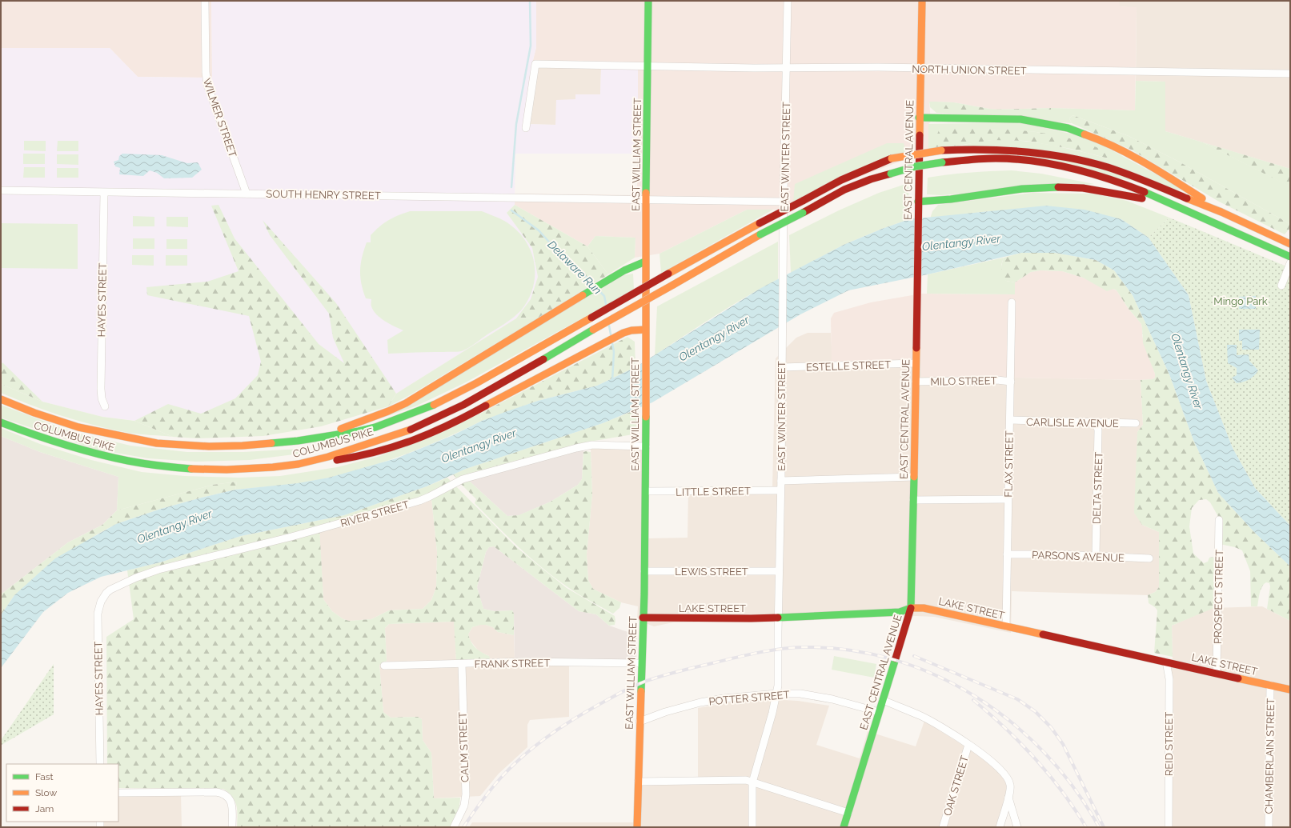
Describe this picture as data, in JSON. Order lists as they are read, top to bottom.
{
  "streets": {
    "main road": [
      "EAST WILLIAM STREET",
      "EAST CENTRAL AVENUE",
      "COLUMBUS PIKE",
      "LAKE STREET"
    ],
    "street": [
      "NORTH UNION STREET",
      "WILMER STREET",
      "EAST WINTER STREET",
      "SOUTH HENRY STREET",
      "HAYES STREET",
      "ESTELLE STREET",
      "MILO STREET",
      "CARLISLE AVENUE",
      "FLAX STREET",
      "DELTA STREET",
      "LITTLE STREET",
      "RIVER STREET",
      "PARSONS AVENUE",
      "LEWIS STREET",
      "PROSPECT STREET",
      "FRANK STREET",
      "POTTER STREET",
      "REID STREET",
      "CALM STREET",
      "CHAMBERLAIN STREET",
      "OAK STREET"
    ]
  },
  "crossings": [
    ["NORTH UNION STREET", "EAST WILLIAM STREET"],
    ["NORTH UNION STREET", "EAST WINTER STREET"],
    ["NORTH UNION STREET", "EAST CENTRAL AVENUE"],
    ["WILMER STREET", "SOUTH HENRY STREET"],
    ["EAST WILLIAM STREET", "SOUTH HENRY STREET"],
    ["EAST WILLIAM STREET", "LITTLE STREET"],
    ["EAST WILLIAM STREET", "RIVER STREET"],
    ["EAST WILLIAM STREET", "LEWIS STREET"],
    ["EAST WILLIAM STREET", "LAKE STREET"],
    ["EAST WILLIAM STREET", "FRANK STREET"],
    ["EAST WILLIAM STREET", "POTTER STREET"],
    ["EAST WINTER STREET", "SOUTH HENRY STREET"],
    ["EAST WINTER STREET", "ESTELLE STREET"],
    ["EAST WINTER STREET", "LITTLE STREET"],
    ["EAST WINTER STREET", "LEWIS STREET"],
    ["EAST WINTER STREET", "LAKE STREET"],
    ["EAST WINTER STREET", "POTTER STREET"],
    ["EAST CENTRAL AVENUE", "ESTELLE STREET"],
    ["EAST CENTRAL AVENUE", "MILO STREET"],
    ["EAST CENTRAL AVENUE", "LAKE STREET"],
    ["EAST CENTRAL AVENUE", "POTTER STREET"],
    ["SOUTH HENRY STREET", "HAYES STREET"],
    ["HAYES STREET", "RIVER STREET"],
    ["MILO STREET", "FLAX STREET"],
    ["CARLISLE AVENUE", "FLAX STREET"],
    ["CARLISLE AVENUE", "DELTA STREET"],
    ["FLAX STREET", "PARSONS AVENUE"],
    ["FLAX STREET", "LAKE STREET"],
    ["DELTA STREET", "PARSONS AVENUE"],
    ["PROSPECT STREET", "LAKE STREET"],
    ["LAKE STREET", "REID STREET"],
    ["LAKE STREET", "CHAMBERLAIN STREET"],
    ["FRANK STREET", "CALM STREET"]
  ],
  "water": ["Olentangy River", "Delaware Run"],
  "parks": ["Mingo Park"],
  "legend": ["Fast", "Slow", "Jam"]
}
